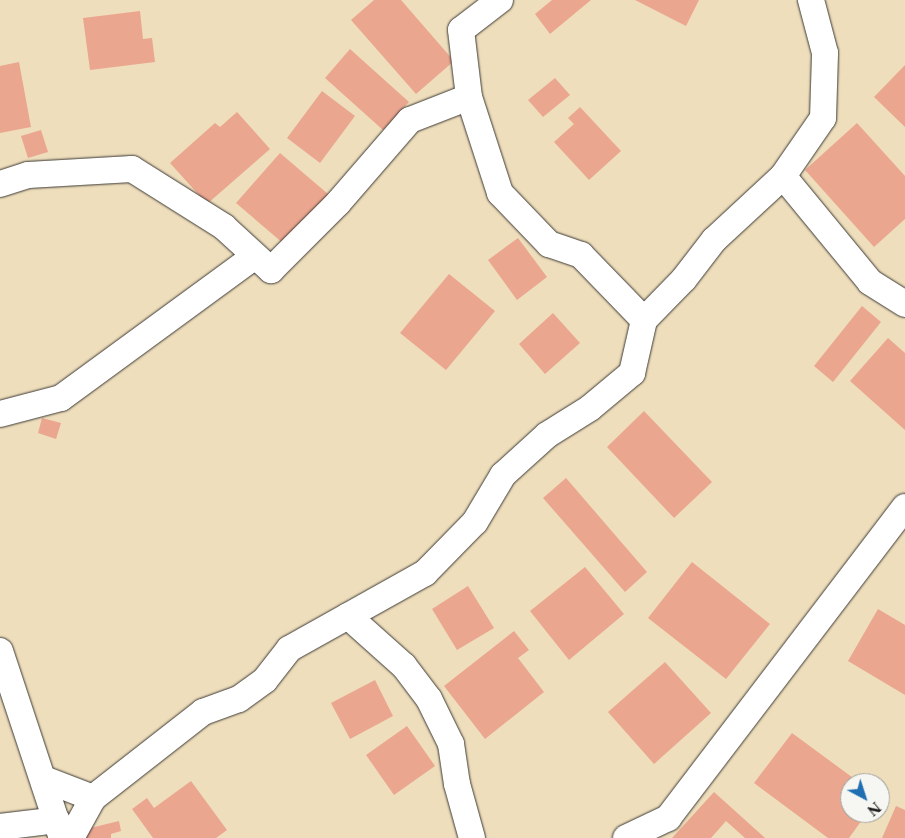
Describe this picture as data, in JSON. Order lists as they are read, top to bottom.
{
  "north": "bottom right"
}
